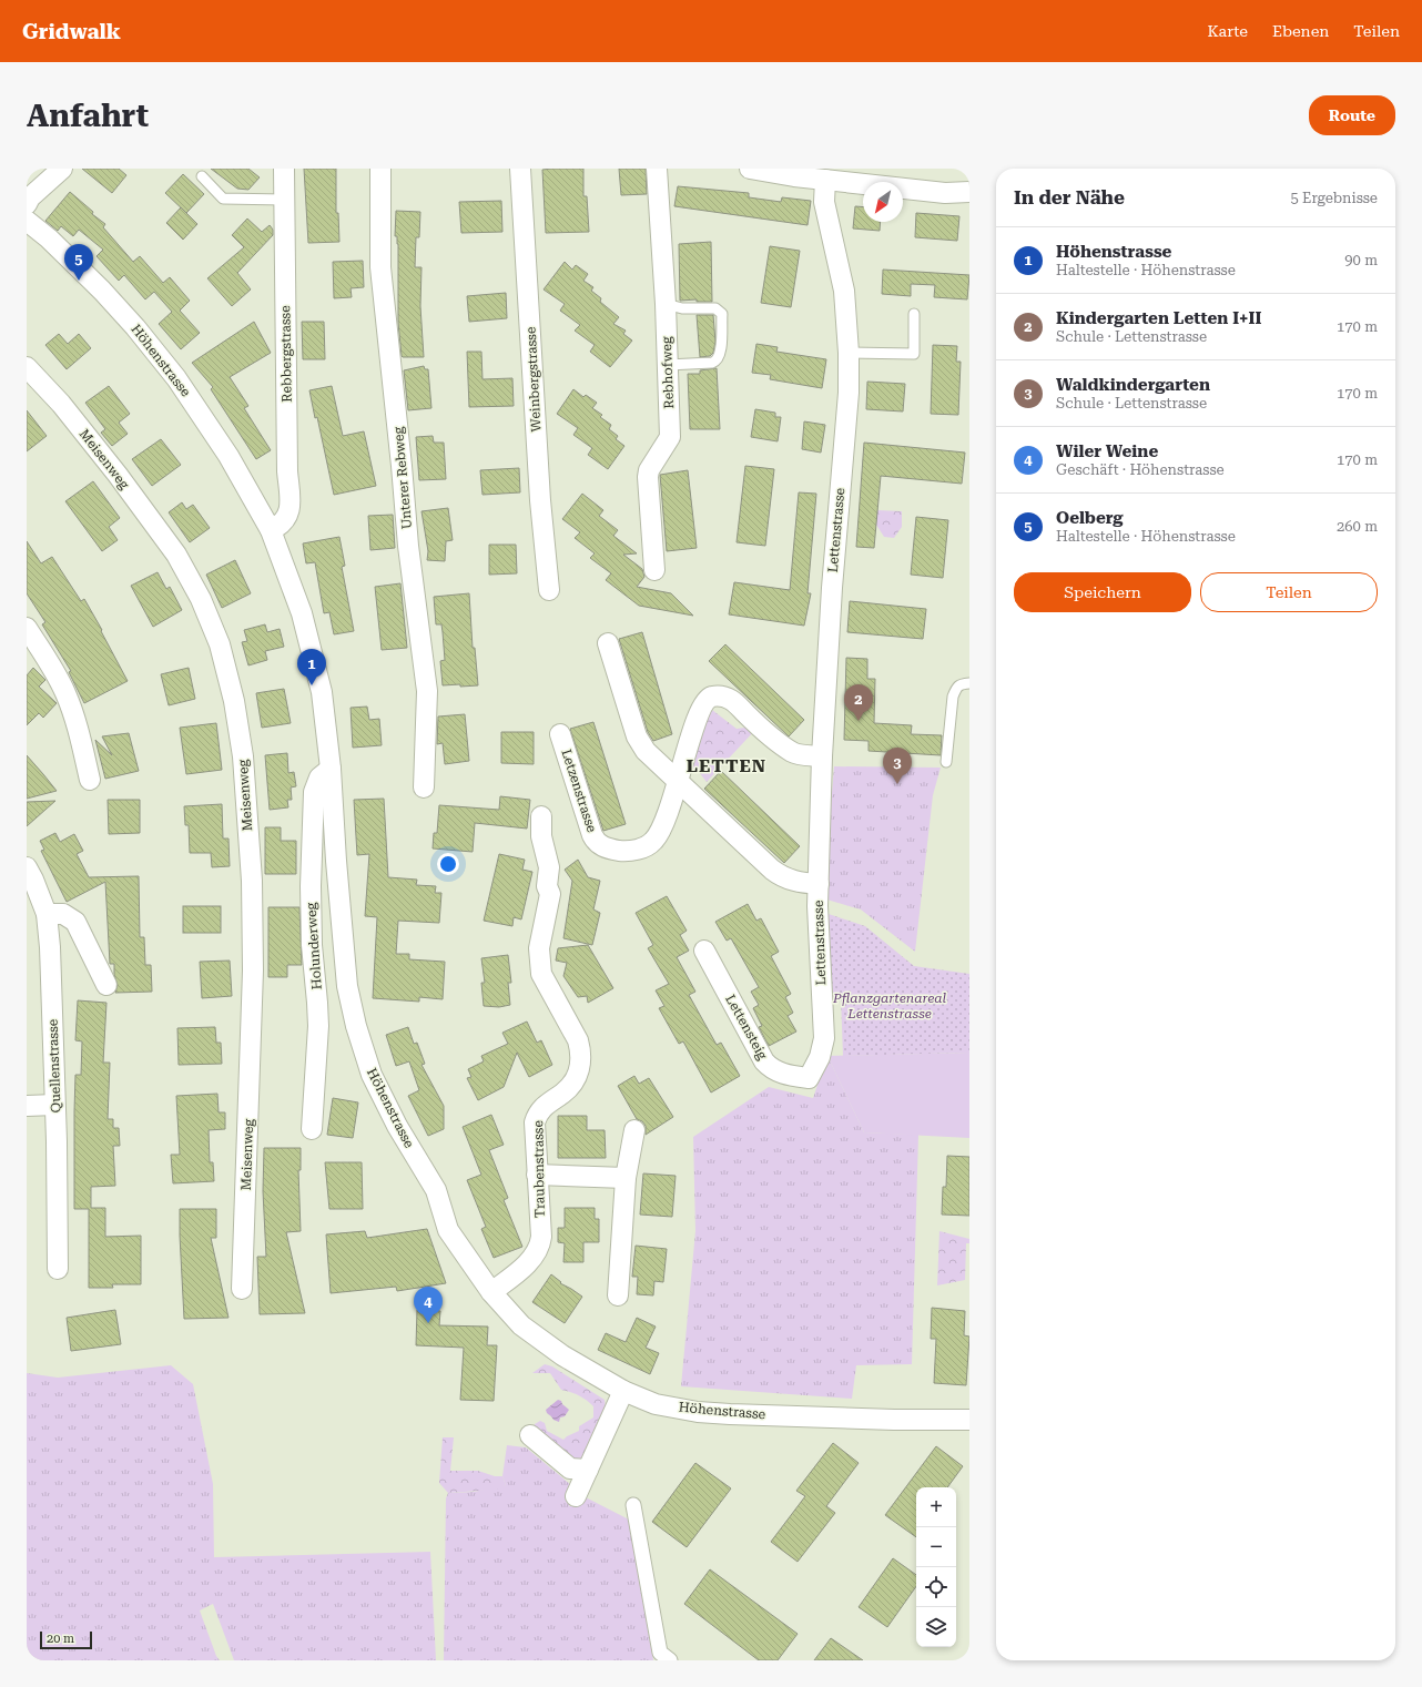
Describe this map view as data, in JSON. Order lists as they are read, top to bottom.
{
  "streets": {
    "street": [
      "Rebbergstrasse",
      "Höhenstrasse",
      "Rebhofweg",
      "Weinbergstrasse",
      "Meisenweg",
      "Unterer Rebweg",
      "Lettenstrasse",
      "Letzenstrasse",
      "Holunderweg",
      "Lettensteig",
      "Quellenstrasse",
      "Traubenstrasse"
    ]
  },
  "crossings": [
    ["Rebbergstrasse", "Höhenstrasse"],
    ["Höhenstrasse", "Holunderweg"],
    ["Höhenstrasse", "Traubenstrasse"],
    ["Lettenstrasse", "Letzenstrasse"],
    ["Lettenstrasse", "Lettensteig"]
  ],
  "districts": ["LETTEN"],
  "parks": ["Pflanzgartenareal Lettenstrasse"],
  "scale_bar": "20 m",
  "north": "bottom left",
  "page": {
    "header": "Gridwalk",
    "nav": ["Karte", "Ebenen", "Teilen"],
    "buttons": [
      "Route",
      ["Speichern", "Teilen"]
    ],
    "title": "Anfahrt",
    "heading": ["In der Nähe", "5 Ergebnisse"],
    "list": [
      {
        "mark": "1",
        "name": "Höhenstrasse",
        "note": "Haltestelle · Höhenstrasse",
        "value": "90 m"
      },
      {
        "mark": "2",
        "name": "Kindergarten Letten I+II",
        "note": "Schule · Lettenstrasse",
        "value": "170 m"
      },
      {
        "mark": "3",
        "name": "Waldkindergarten",
        "note": "Schule · Lettenstrasse",
        "value": "170 m"
      },
      {
        "mark": "4",
        "name": "Wiler Weine",
        "note": "Geschäft · Höhenstrasse",
        "value": "170 m"
      },
      {
        "mark": "5",
        "name": "Oelberg",
        "note": "Haltestelle · Höhenstrasse",
        "value": "260 m"
      }
    ],
    "pins": [
      "5",
      "1",
      "2",
      "3",
      "4"
    ],
    "map_buttons": ["+", "−"],
    "scale": "20 m"
  }
}
